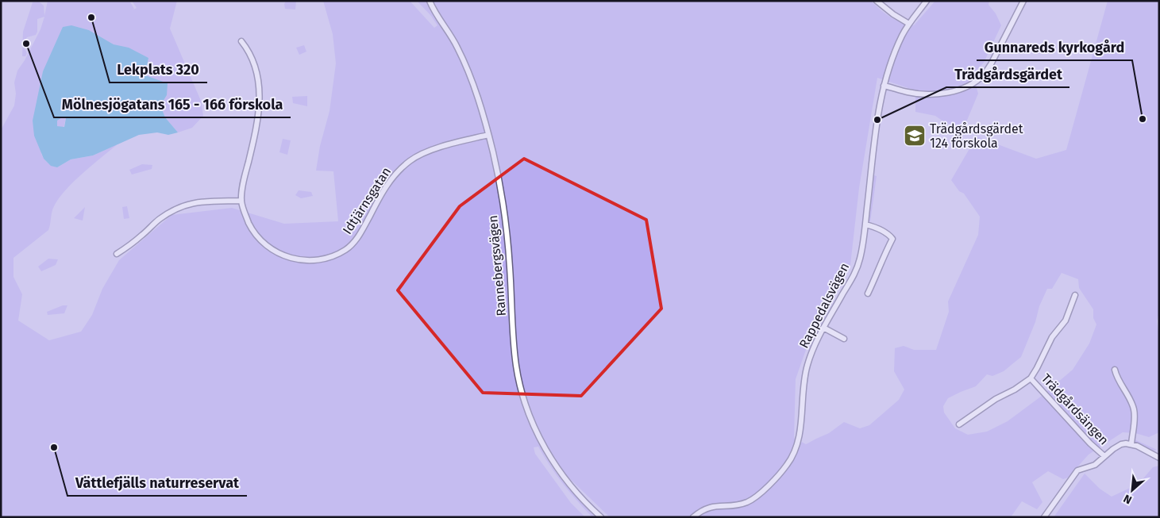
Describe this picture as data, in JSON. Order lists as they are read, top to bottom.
{
  "streets": {
    "street": [
      "Idtjärnsgatan",
      "Rannebergsvägen",
      "Rappedalsvägen",
      "Trädgårdsängen"
    ]
  },
  "crossings": [
    ["Idtjärnsgatan", "Rannebergsvägen"]
  ],
  "places": {
    "other": [
      "Lekplats 320",
      "Mölnesjögatans 165 - 166 förskola",
      "Gunnareds kyrkogård",
      "Trädgårdsgärdet",
      "Vättlefjälls naturreservat"
    ],
    "school or university": ["Trädgårdsgärdet 124 förskola"]
  },
  "north": "bottom left"
}
